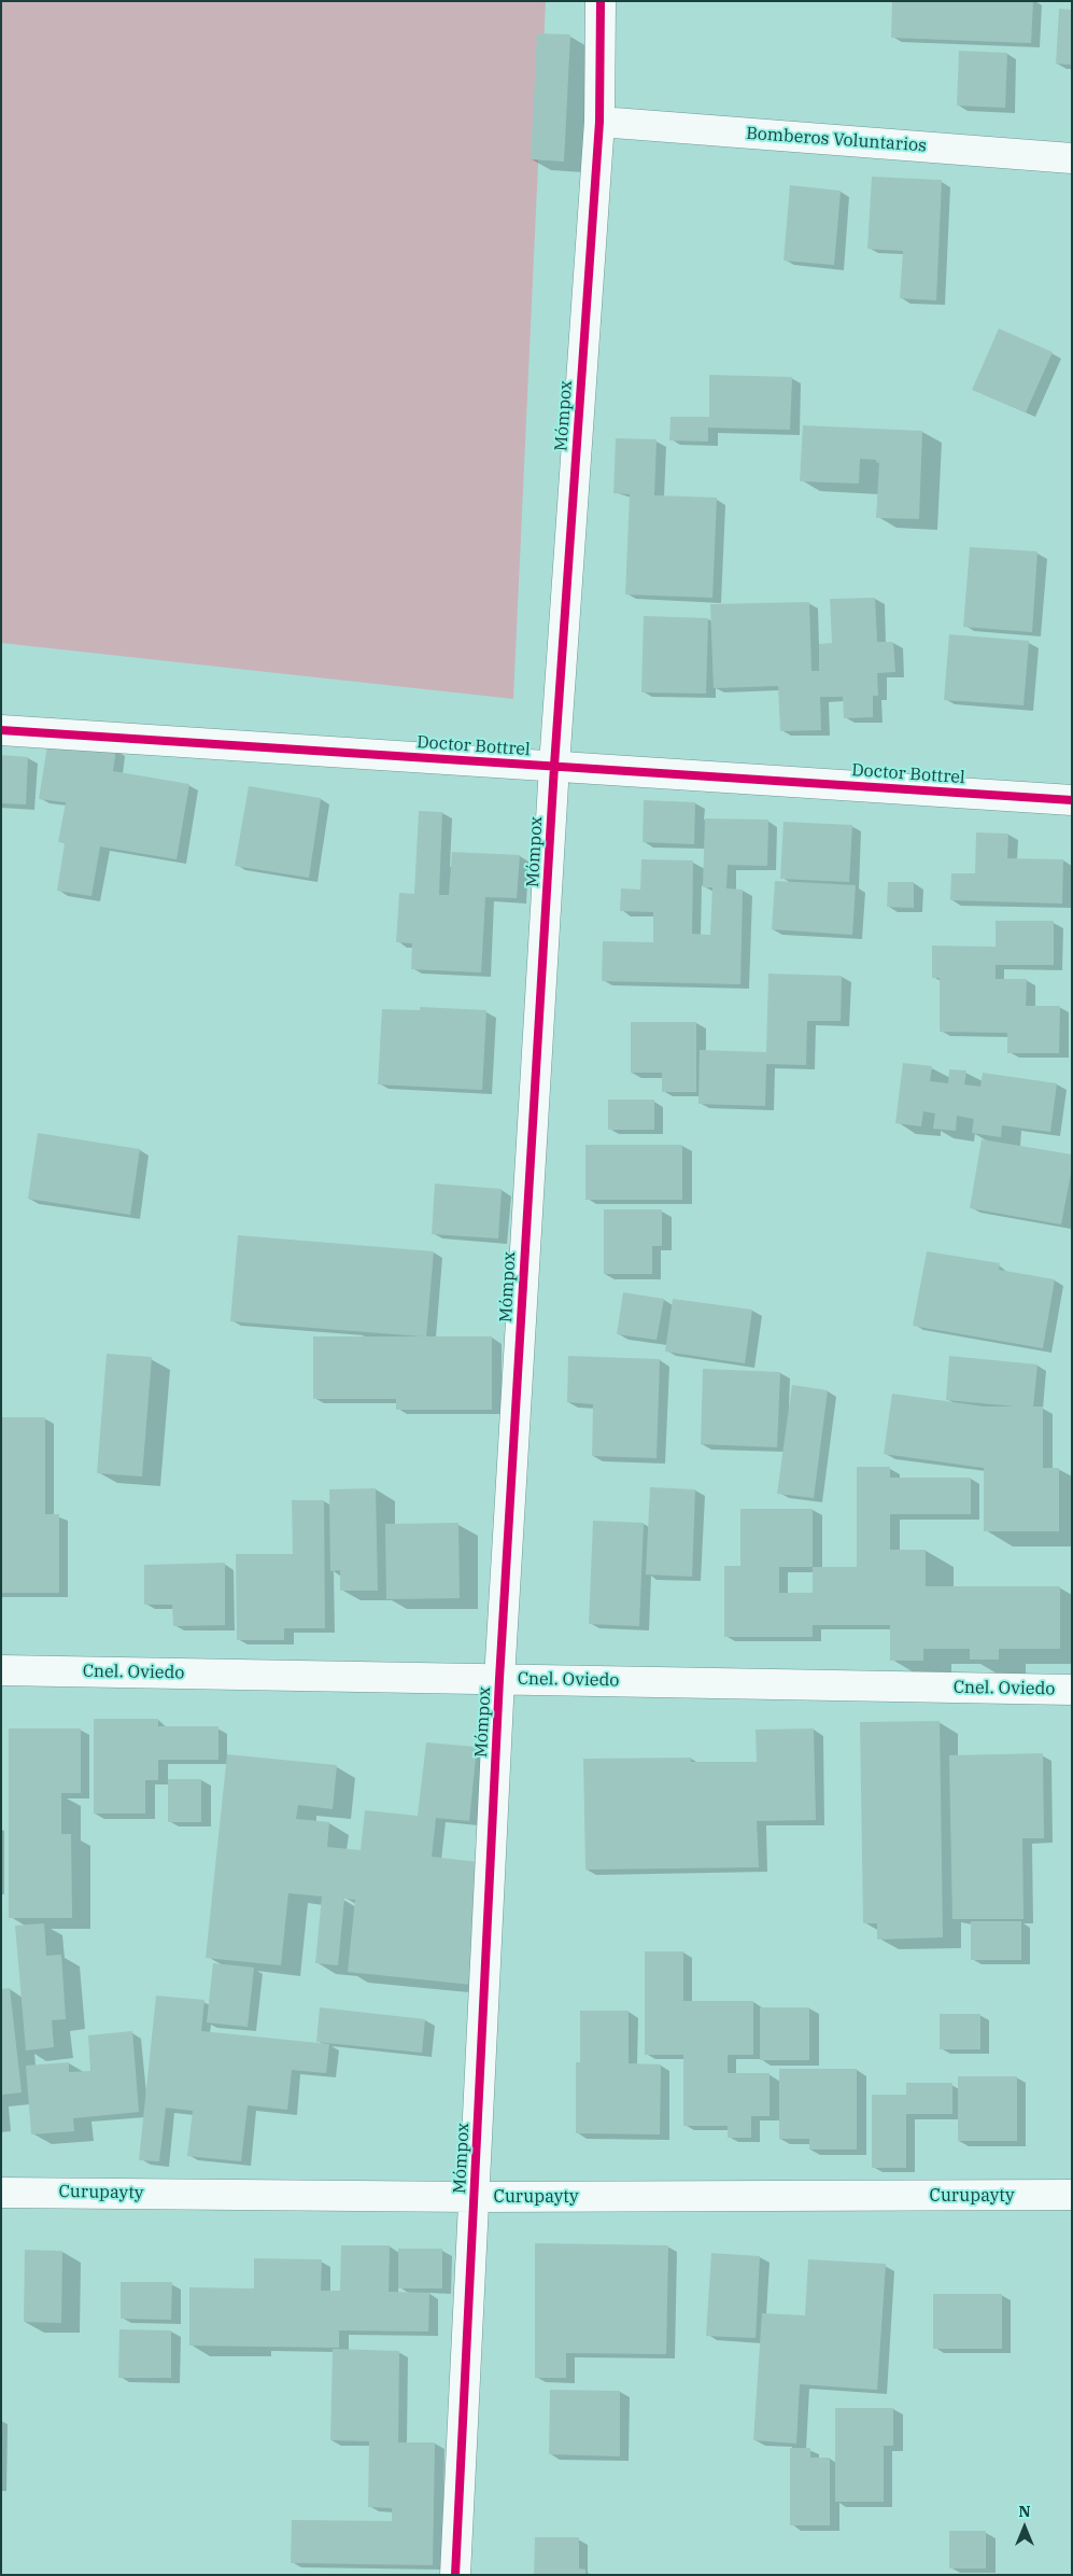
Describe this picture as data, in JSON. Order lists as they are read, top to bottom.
{
  "streets": {
    "street": [
      "Bomberos Voluntarios",
      "Mómpox",
      "Doctor Bottrel",
      "Cnel. Oviedo",
      "Curupayty"
    ]
  },
  "crossings": [
    ["Bomberos Voluntarios", "Mómpox"],
    ["Mómpox", "Doctor Bottrel"],
    ["Mómpox", "Cnel. Oviedo"],
    ["Mómpox", "Curupayty"]
  ],
  "north": "top"
}
